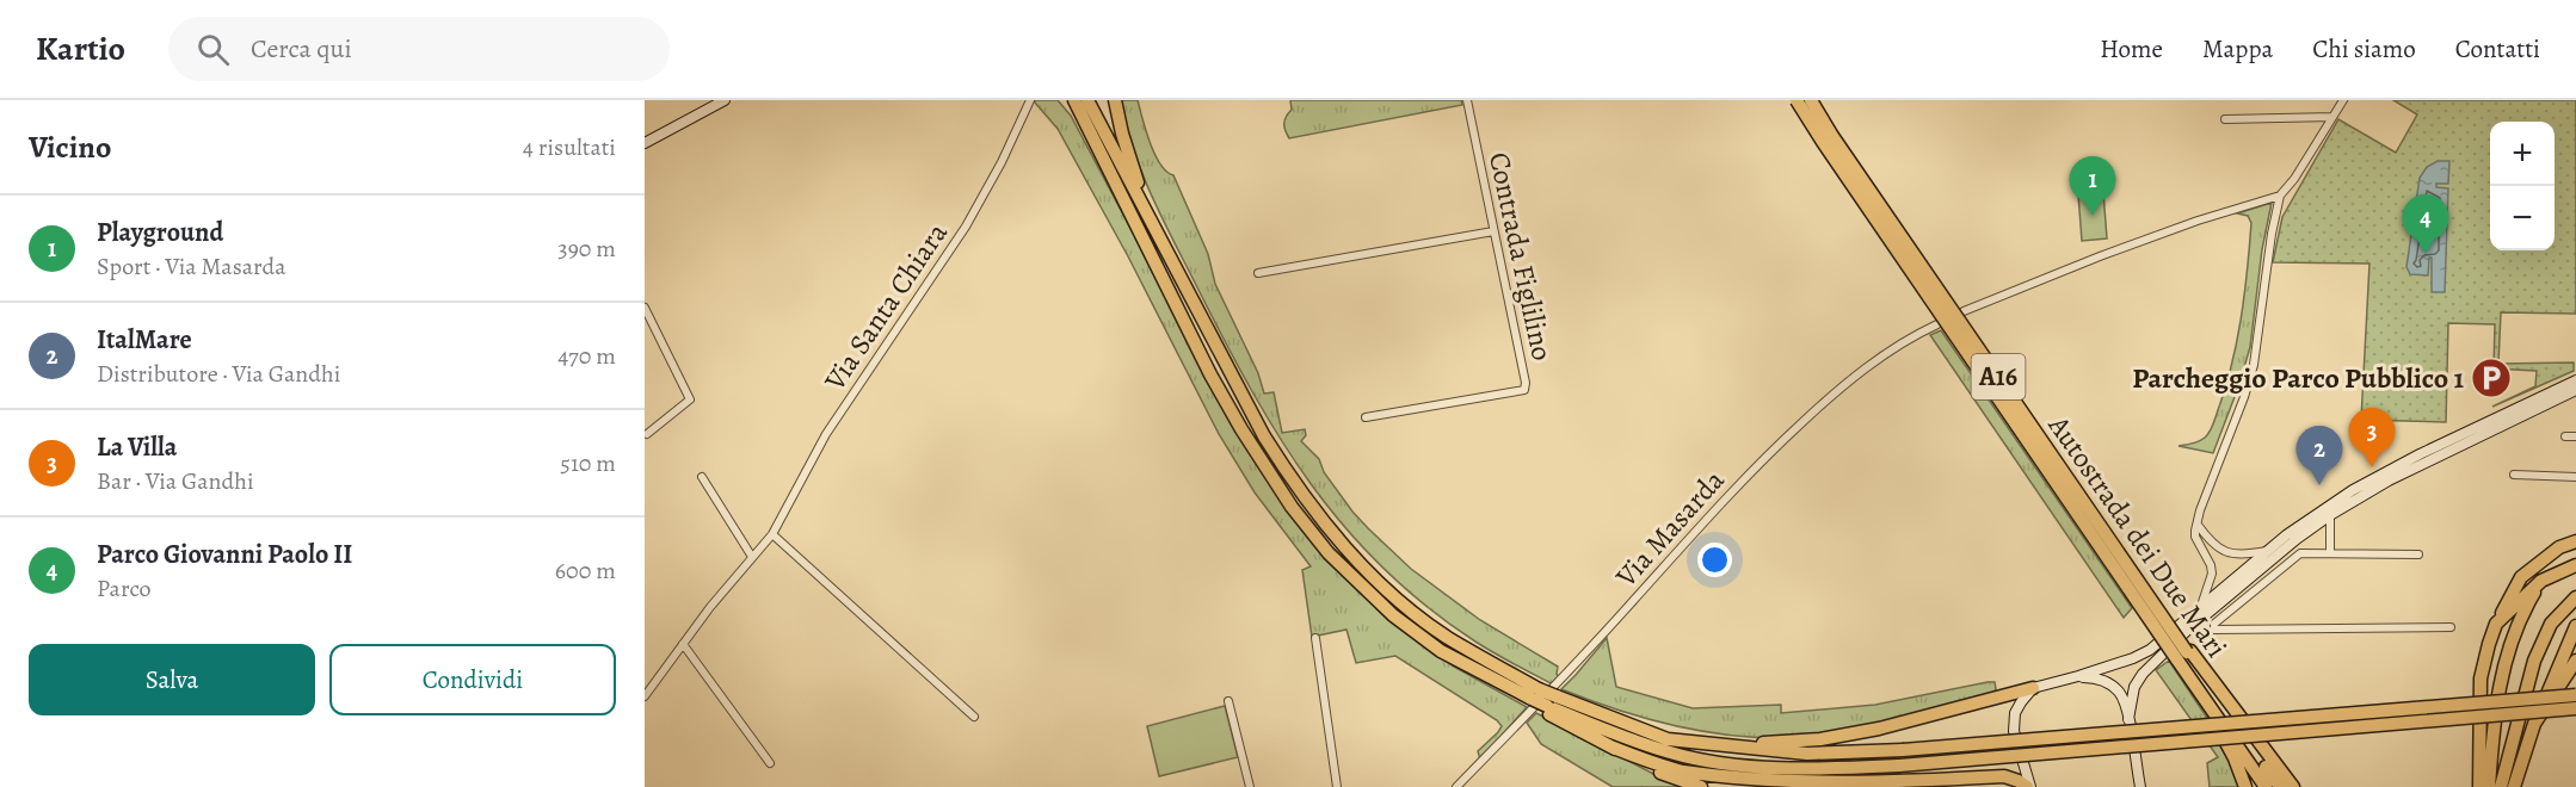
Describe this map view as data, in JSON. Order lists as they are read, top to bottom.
{
  "streets": {
    "highway": ["A16", "Autostrada dei Due Mari"],
    "street": ["Contrada Figlilino", "Via Santa Chiara", "Via Masarda"]
  },
  "places": {
    "parking": ["Parcheggio Parco Pubblico 1"]
  },
  "page": {
    "header": "Kartio",
    "search": "Cerca qui",
    "nav": [
      "Home",
      "Mappa",
      "Chi siamo",
      "Contatti"
    ],
    "heading": ["Vicino", "4 risultati"],
    "map_buttons": ["+", "−"],
    "pins": [
      "1",
      "4",
      "3",
      "2"
    ],
    "list": [
      {
        "mark": "1",
        "name": "Playground",
        "note": "Sport · Via Masarda",
        "value": "390 m"
      },
      {
        "mark": "2",
        "name": "ItalMare",
        "note": "Distributore · Via Gandhi",
        "value": "470 m"
      },
      {
        "mark": "3",
        "name": "La Villa",
        "note": "Bar · Via Gandhi",
        "value": "510 m"
      },
      {
        "mark": "4",
        "name": "Parco Giovanni Paolo II",
        "note": "Parco",
        "value": "600 m"
      }
    ],
    "buttons": ["Salva", "Condividi"]
  }
}
